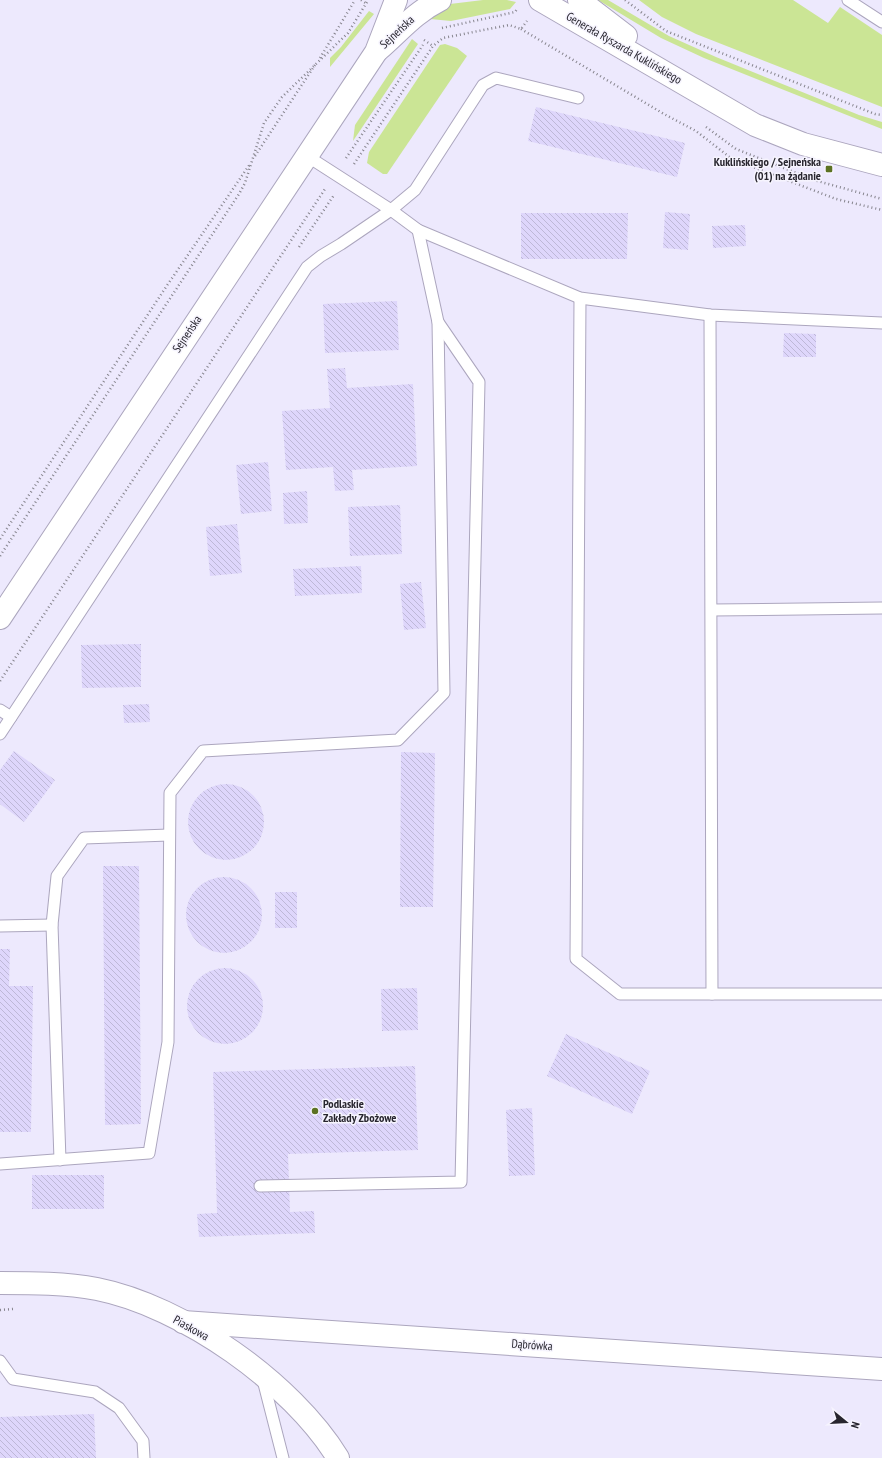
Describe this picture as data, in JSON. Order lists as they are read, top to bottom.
{
  "streets": {
    "main road": [
      "Sejneńska",
      "Generała Ryszarda Kuklińskiego",
      "Piaskowa",
      "Dąbrówka"
    ]
  },
  "crossings": [
    ["Piaskowa", "Dąbrówka"]
  ],
  "places": {
    "transit": ["Kuklińskiego / Sejneńska (01) na żądanie"],
    "other": ["Podlaskie Zakłady Zbożowe"]
  },
  "north": "right"
}
